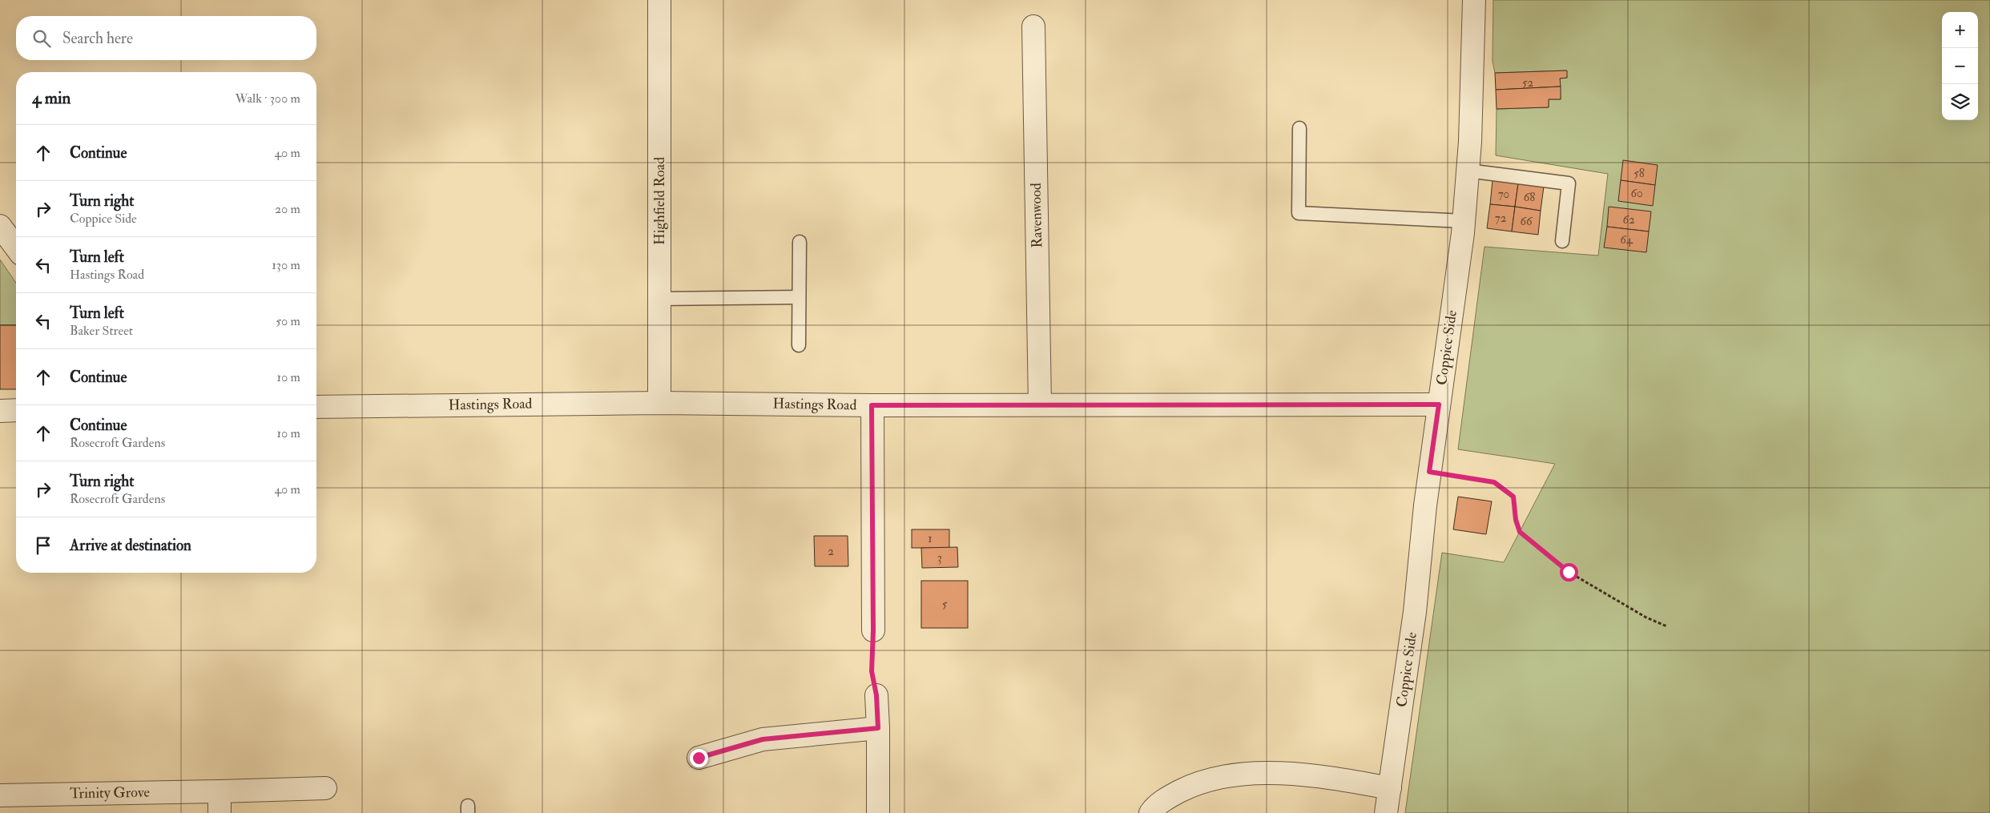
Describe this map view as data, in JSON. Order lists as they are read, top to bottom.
{
  "streets": {
    "street": [
      "Highfield Road",
      "Ravenwood",
      "Coppice Side",
      "Hastings Road",
      "Trinity Grove"
    ]
  },
  "crossings": [
    ["Highfield Road", "Hastings Road"],
    ["Ravenwood", "Hastings Road"],
    ["Coppice Side", "Hastings Road"]
  ],
  "house_numbers": [
    "52",
    "58",
    "60",
    "70",
    "68",
    "72",
    "62",
    "66",
    "64",
    "1",
    "2",
    "3",
    "5"
  ],
  "page": {
    "map_buttons": ["+", "−"],
    "search": "Search here",
    "heading": ["4 min", "Walk · 300 m"],
    "list": [
      ["Continue", "40 m"],
      ["Turn right", "Coppice Side", "20 m"],
      ["Turn left", "Hastings Road", "130 m"],
      ["Turn left", "Baker Street", "50 m"],
      ["Continue", "10 m"],
      ["Continue", "Rosecroft Gardens", "10 m"],
      ["Turn right", "Rosecroft Gardens", "40 m"],
      "Arrive at destination"
    ]
  }
}
